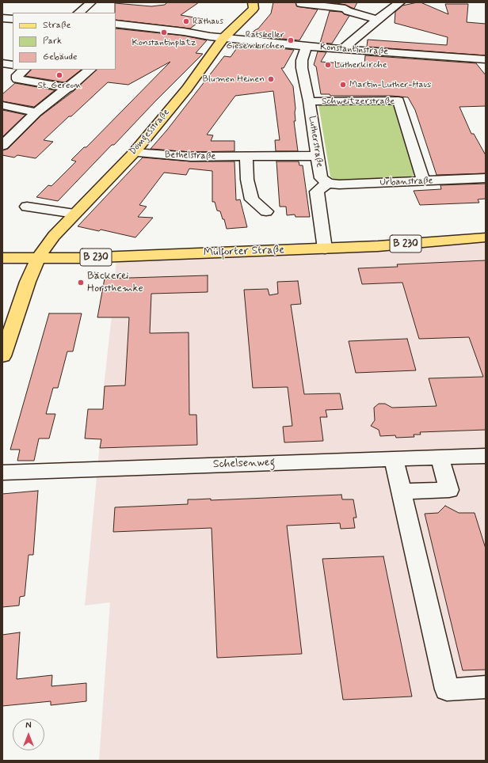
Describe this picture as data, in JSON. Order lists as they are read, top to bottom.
{
  "streets": {
    "main road": ["Dömgesstraße", "B 230", "Mülforter Straße"],
    "street": [
      "Konstantinstraße",
      "Schweitzerstraße",
      "Lutherstraße",
      "Bethelstraße",
      "Urbanstraße",
      "Schelsenweg"
    ]
  },
  "crossings": [
    ["Konstantinstraße", "Dömgesstraße"],
    ["Konstantinstraße", "Lutherstraße"],
    ["Schweitzerstraße", "Lutherstraße"],
    ["Schweitzerstraße", "Urbanstraße"],
    ["Dömgesstraße", "Bethelstraße"],
    ["Dömgesstraße", "Mülforter Straße"],
    ["Lutherstraße", "Bethelstraße"],
    ["Lutherstraße", "Urbanstraße"],
    ["Lutherstraße", "Mülforter Straße"]
  ],
  "places": [
    "Rathaus",
    "Konstantinplatz",
    "Ratskeller Giesenkirchen",
    "Lutherkirche",
    "St. Gereon",
    "Blumen Heinen",
    "Martin-Luther-Haus",
    "Bäckerei Horsthemke"
  ],
  "legend": ["Straße", "Park", "Gebäude"],
  "north": "top"
}
